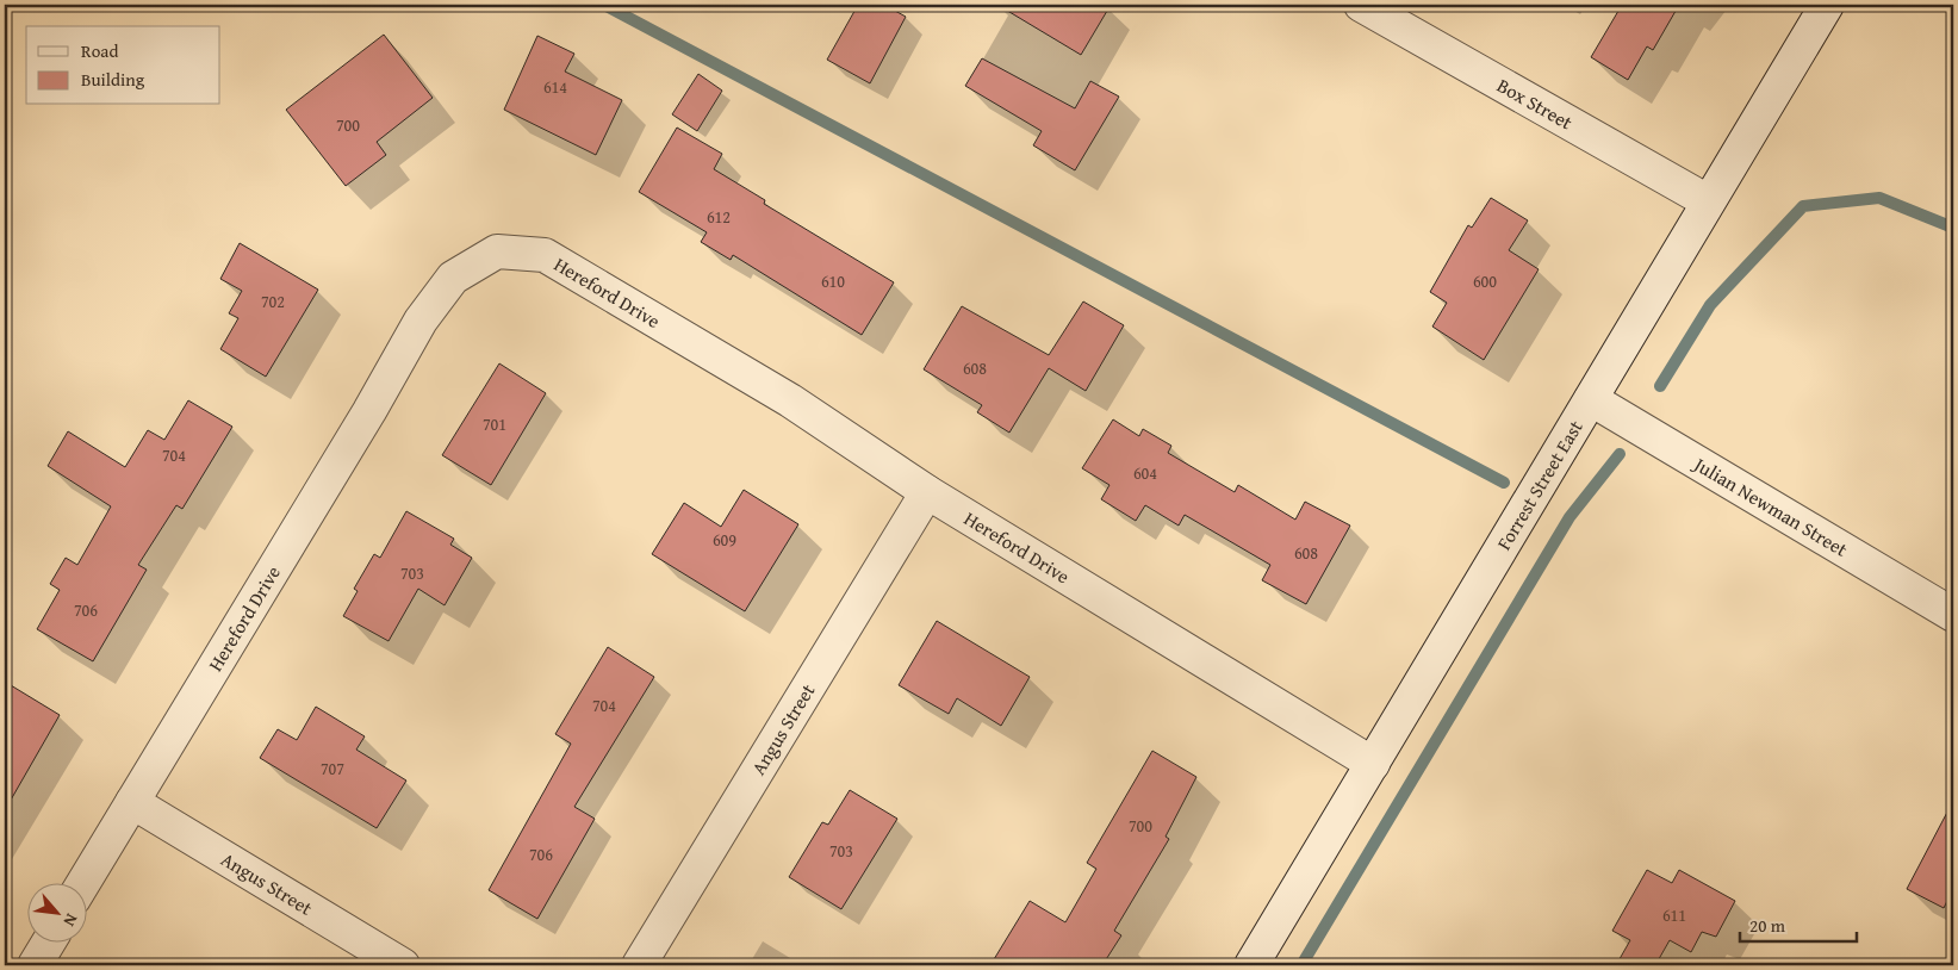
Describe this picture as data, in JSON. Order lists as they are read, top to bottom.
{
  "streets": {
    "street": [
      "Box Street",
      "Hereford Drive",
      "Forrest Street East",
      "Julian Newman Street",
      "Angus Street"
    ]
  },
  "crossings": [
    ["Box Street", "Forrest Street East"],
    ["Hereford Drive", "Forrest Street East"],
    ["Hereford Drive", "Angus Street"],
    ["Forrest Street East", "Julian Newman Street"]
  ],
  "house_numbers": [
    "614",
    "700",
    "612",
    "610",
    "600",
    "702",
    "608",
    "701",
    "704",
    "604",
    "609",
    "608",
    "703",
    "706",
    "704",
    "707",
    "700",
    "703",
    "706",
    "611"
  ],
  "legend": ["Road", "Building"],
  "scale_bar": "20 m",
  "north": "bottom right"
}
